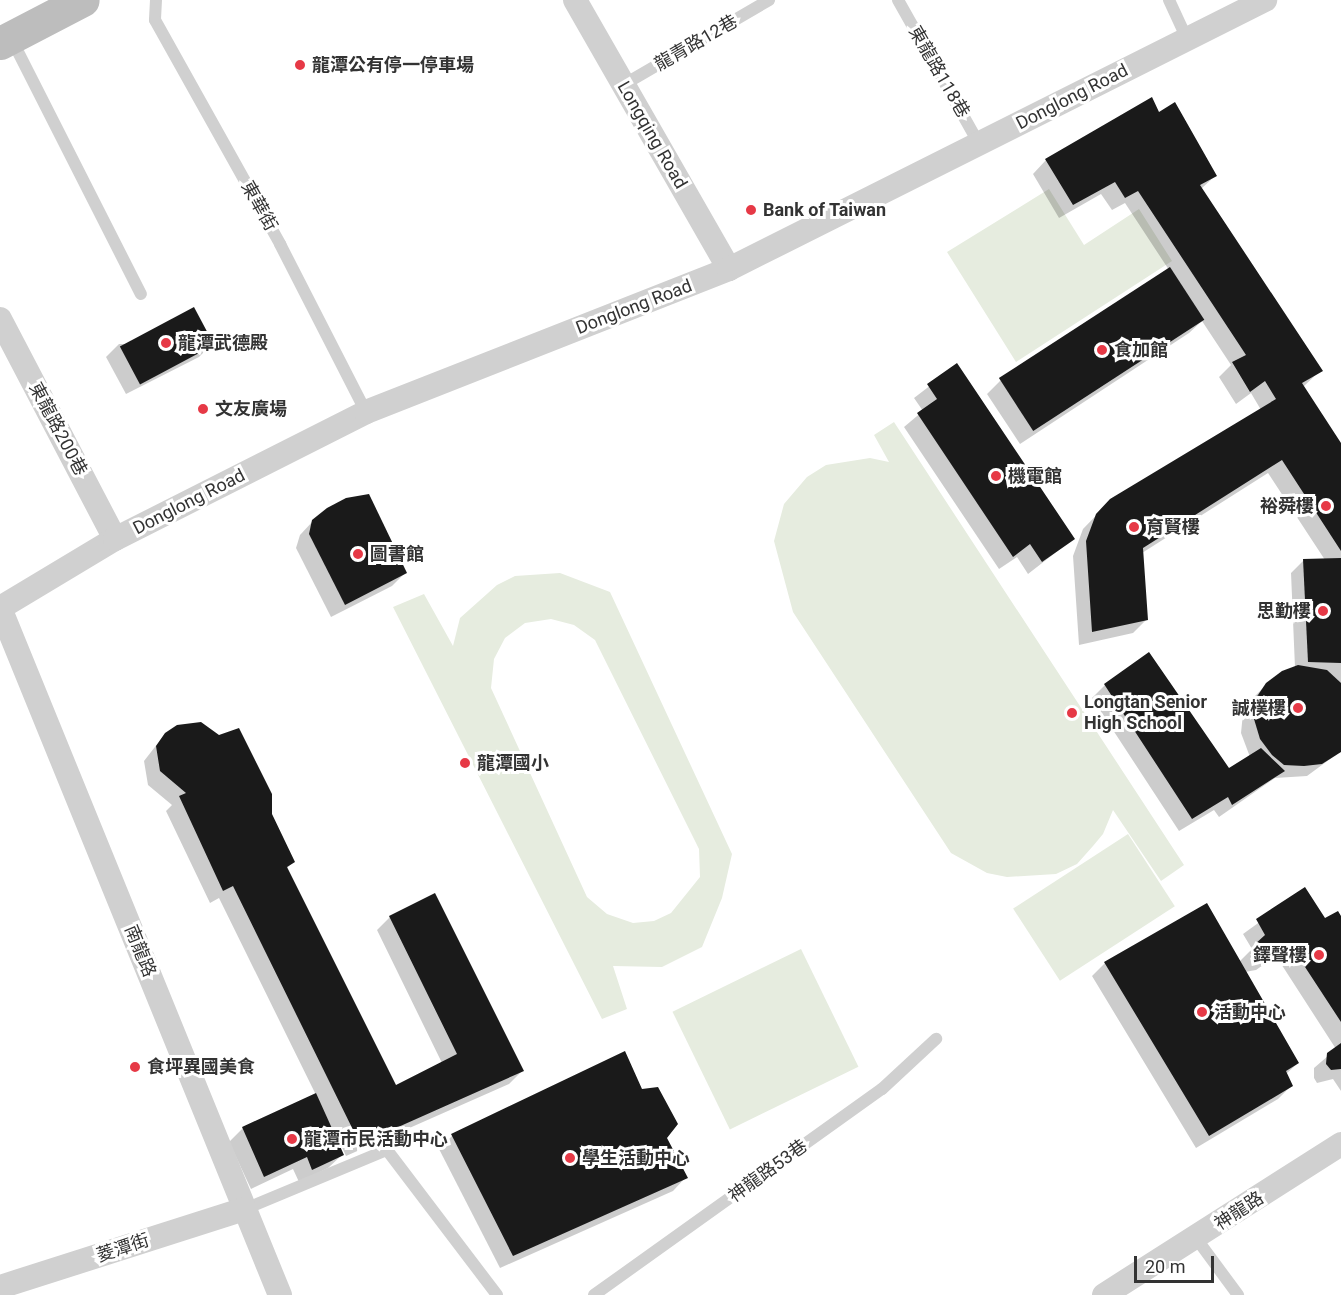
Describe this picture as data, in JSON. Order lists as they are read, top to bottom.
{
  "streets": {
    "street": [
      "Donglong Road",
      "Longqing Road",
      "東龍路200巷",
      "南龍路",
      "神龍路",
      "菱潭街"
    ],
    "lane": [
      "龍青路12巷",
      "東龍路118巷",
      "東華街",
      "神龍路53巷"
    ]
  },
  "crossings": [
    ["龍青路12巷", "Longqing Road"],
    ["東龍路118巷", "Donglong Road"],
    ["Donglong Road", "Longqing Road"],
    ["Donglong Road", "東華街"],
    ["Donglong Road", "東龍路200巷"],
    ["Donglong Road", "南龍路"],
    ["南龍路", "菱潭街"]
  ],
  "places": [
    "龍潭公有停一停車場",
    "Bank of Taiwan",
    "龍潭武德殿",
    "食加館",
    "文友廣場",
    "機電館",
    "裕舜樓",
    "育賢樓",
    "圖書館",
    "思勤樓",
    "誠樸樓",
    "Longtan Senior High School",
    "龍潭國小",
    "鐸聲樓",
    "活動中心",
    "食坪異國美食",
    "龍潭市民活動中心",
    "學生活動中心"
  ],
  "scale_bar": "20 m"
}
